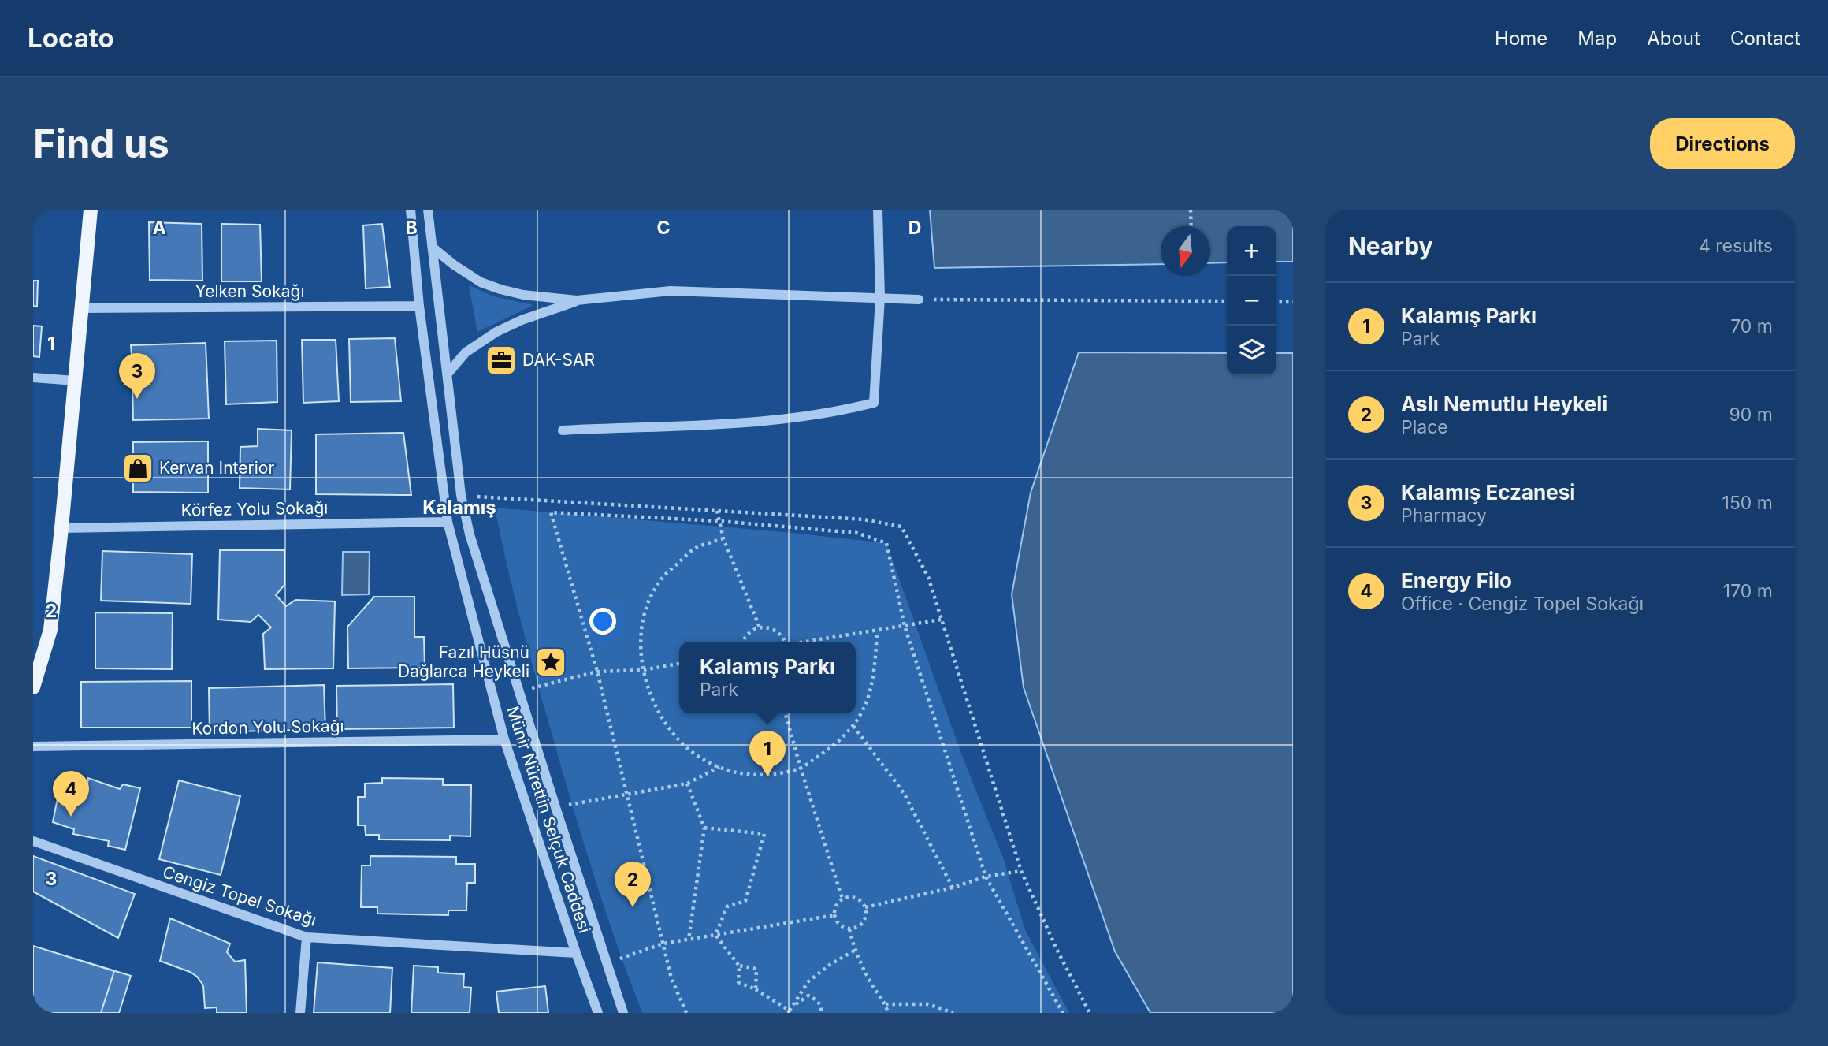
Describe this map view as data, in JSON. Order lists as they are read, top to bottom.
{
  "streets": {
    "street": [
      "Yelken Sokağı",
      "Körfez Yolu Sokağı",
      "Kordon Yolu Sokağı",
      "Münir Nürettin Selçuk Caddesi",
      "Cengiz Topel Sokağı"
    ]
  },
  "crossings": [
    ["Yelken Sokağı", "Münir Nürettin Selçuk Caddesi"],
    ["Körfez Yolu Sokağı", "Münir Nürettin Selçuk Caddesi"],
    ["Kordon Yolu Sokağı", "Münir Nürettin Selçuk Caddesi"],
    ["Münir Nürettin Selçuk Caddesi", "Cengiz Topel Sokağı"]
  ],
  "districts": ["Kalamış"],
  "places": {
    "office": ["DAK-SAR"],
    "shop": ["Kervan Interior"],
    "place": ["Fazıl Hüsnü Dağlarca Heykeli"]
  },
  "north": "bottom",
  "page": {
    "header": "Locato",
    "nav": [
      "Home",
      "Map",
      "About",
      "Contact"
    ],
    "buttons": "Directions",
    "title": "Find us",
    "heading": ["Nearby", "4 results"],
    "map_buttons": ["+", "−"],
    "list": [
      {
        "mark": "1",
        "name": "Kalamış Parkı",
        "note": "Park",
        "value": "70 m"
      },
      {
        "mark": "2",
        "name": "Aslı Nemutlu Heykeli",
        "note": "Place",
        "value": "90 m"
      },
      {
        "mark": "3",
        "name": "Kalamış Eczanesi",
        "note": "Pharmacy",
        "value": "150 m"
      },
      {
        "mark": "4",
        "name": "Energy Filo",
        "note": "Office · Cengiz Topel Sokağı",
        "value": "170 m"
      }
    ],
    "pins": [
      "3",
      "1",
      "4",
      "2"
    ],
    "popup": ["Kalamış Parkı", "Park"]
  },
  "grid": {
    "columns": [
      "A",
      "B",
      "C",
      "D"
    ],
    "rows": ["1", "2", "3"]
  }
}
